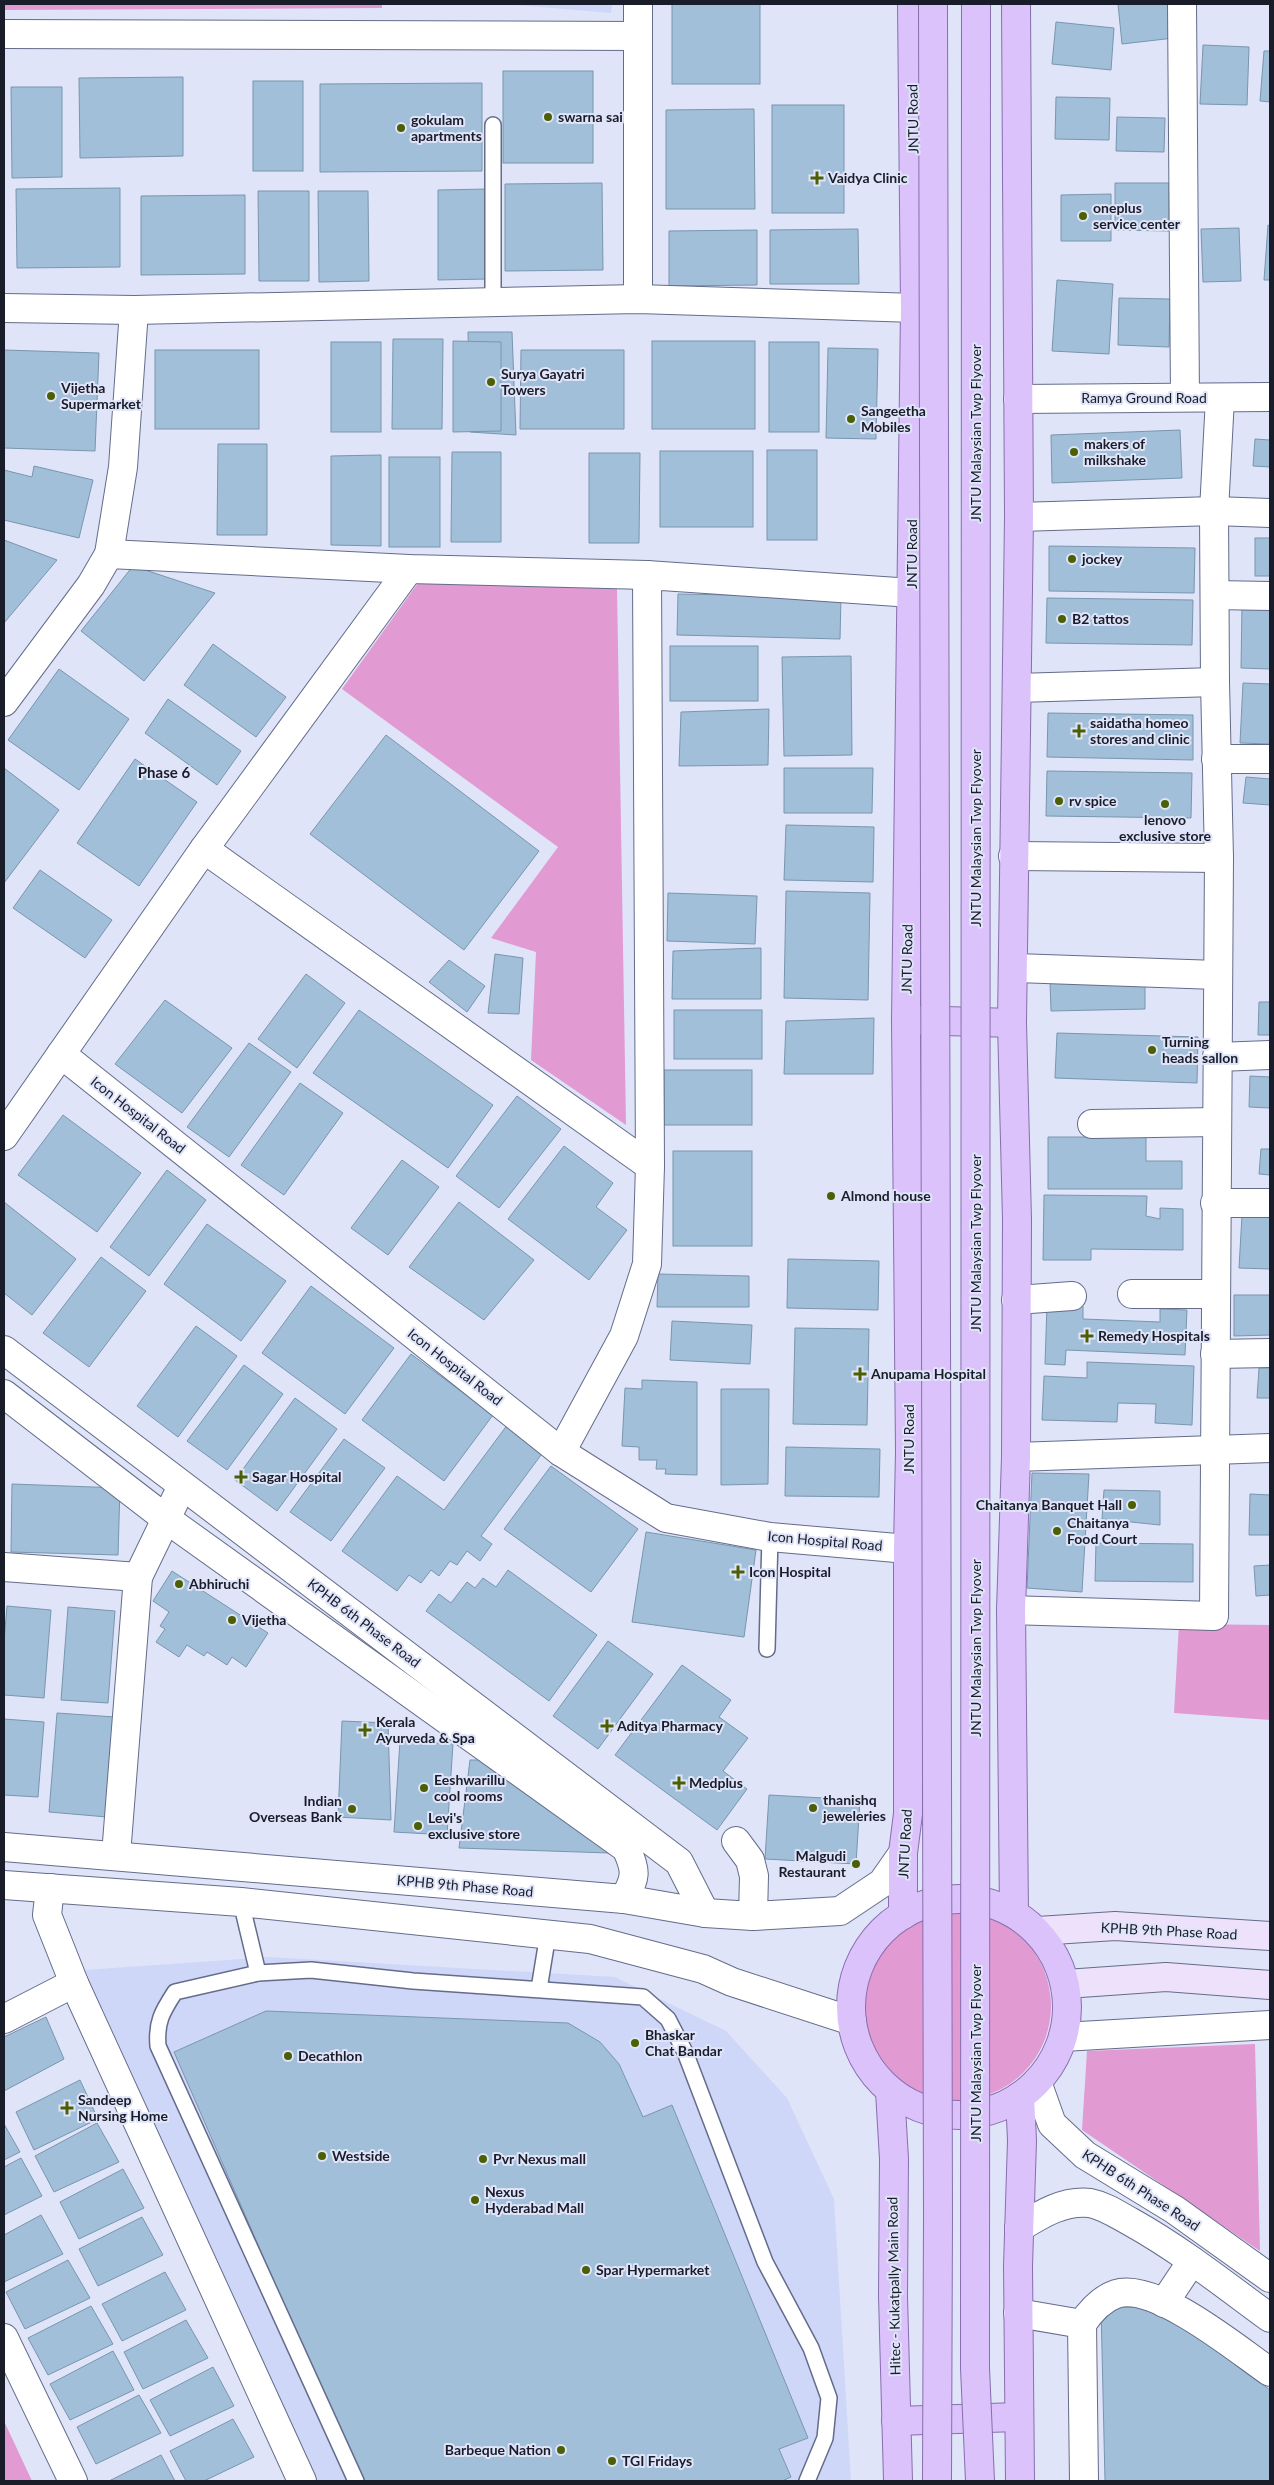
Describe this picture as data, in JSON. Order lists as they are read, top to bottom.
{
  "streets": {
    "main road": [
      "JNTU Road",
      "JNTU Malaysian Twp Flyover",
      "KPHB 9th Phase Road",
      "Hitec - Kukatpally Main Road"
    ],
    "street": ["Ramya Ground Road", "Icon Hospital Road", "KPHB 6th Phase Road"]
  },
  "crossings": [
    ["JNTU Road", "Icon Hospital Road"],
    ["JNTU Road", "KPHB 9th Phase Road"],
    ["KPHB 6th Phase Road", "KPHB 9th Phase Road"]
  ],
  "districts": ["Phase 6"],
  "places": {
    "other": [
      "swarna sai",
      "gokulam apartments",
      "oneplus service center",
      "Surya Gayatri Towers",
      "Vijetha Supermarket",
      "Sangeetha Mobiles",
      "makers of milkshake",
      "jockey",
      "B2 tattos",
      "rv spice",
      "lenovo exclusive store",
      "Turning heads sallon",
      "Almond house",
      "Chaitanya Banquet Hall",
      "Chaitanya Food Court",
      "Abhiruchi",
      "Vijetha",
      "Eeshwarillu cool rooms",
      "thanishq jeweleries",
      "Indian Overseas Bank",
      "Levi's exclusive store",
      "Malgudi Restaurant",
      "Bhaskar Chat Bandar",
      "Decathlon",
      "Westside",
      "Pvr Nexus mall",
      "Nexus Hyderabad Mall",
      "Spar Hypermarket",
      "Barbeque Nation",
      "TGI Fridays"
    ],
    "health": [
      "Vaidya Clinic",
      "saidatha homeo stores and clinic",
      "Remedy Hospitals",
      "Anupama Hospital",
      "Sagar Hospital",
      "Icon Hospital",
      "Aditya Pharmacy",
      "Kerala Ayurveda & Spa",
      "Medplus",
      "Sandeep Nursing Home"
    ]
  }
}
